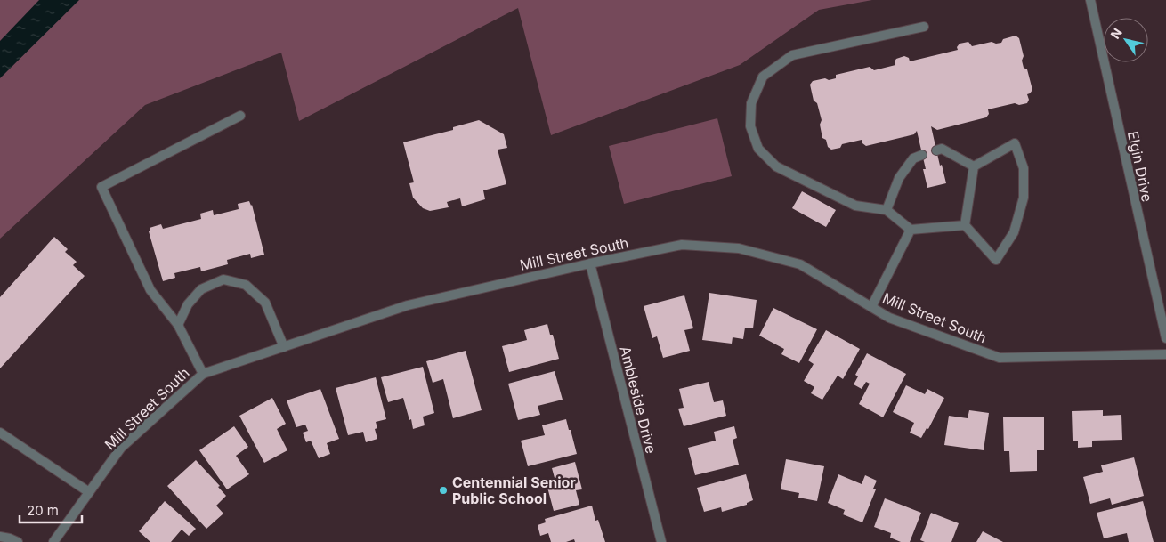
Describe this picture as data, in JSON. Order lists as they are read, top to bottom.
{
  "streets": {
    "street": ["Elgin Drive", "Mill Street South", "Ambleside Drive"]
  },
  "crossings": [
    ["Mill Street South", "Ambleside Drive"]
  ],
  "places": ["Centennial Senior Public School"],
  "scale_bar": "20 m",
  "north": "top left"
}
